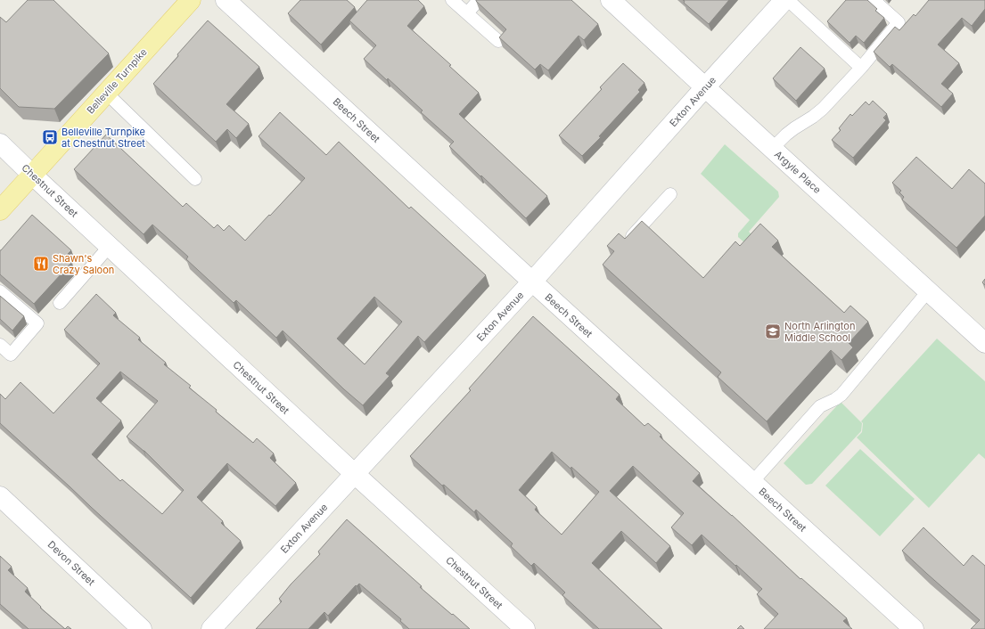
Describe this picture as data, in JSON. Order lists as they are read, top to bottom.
{
  "streets": {
    "main road": ["Belleville Turnpike"],
    "street": [
      "Exton Avenue",
      "Beech Street",
      "Argyle Place",
      "Chestnut Street",
      "Devon Street"
    ]
  },
  "crossings": [
    ["Belleville Turnpike", "Chestnut Street"],
    ["Exton Avenue", "Beech Street"],
    ["Exton Avenue", "Argyle Place"],
    ["Exton Avenue", "Chestnut Street"]
  ],
  "places": {
    "bus stop": ["Belleville Turnpike at Chestnut Street"],
    "restaurant": ["Shawn's Crazy Saloon"],
    "school or university": ["North Arlington Middle School"]
  }
}
